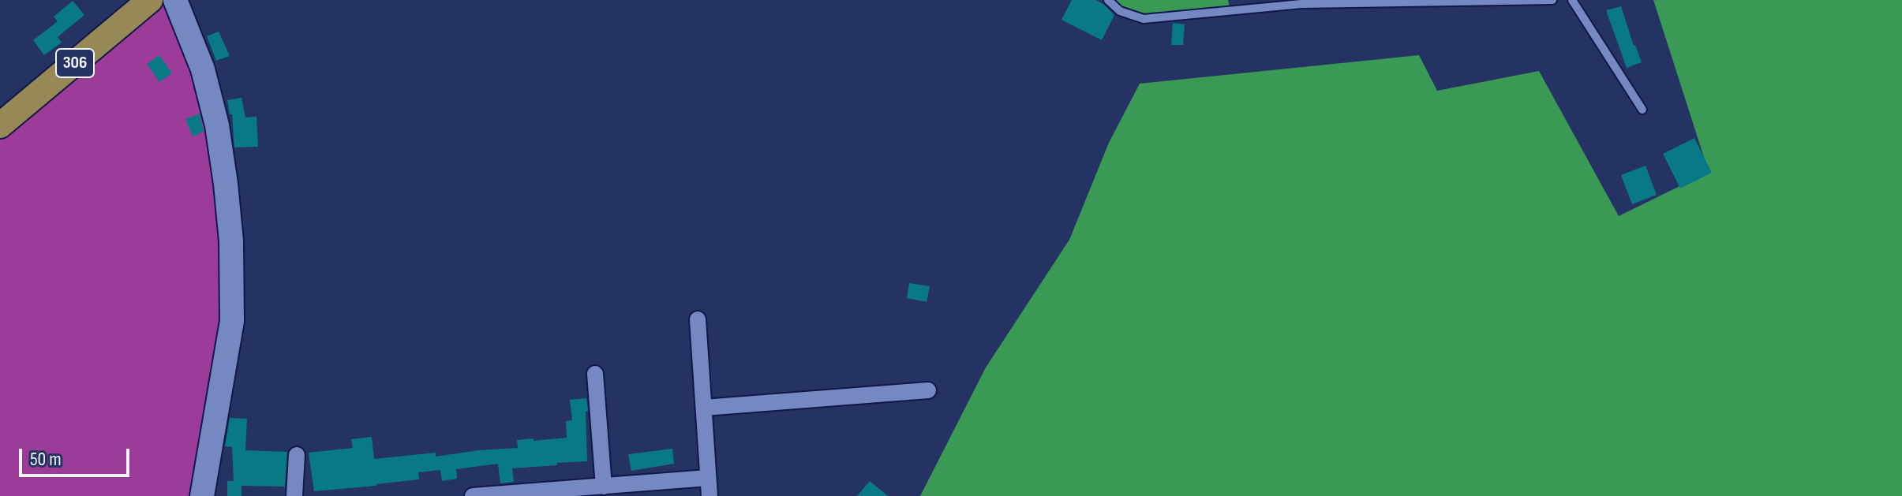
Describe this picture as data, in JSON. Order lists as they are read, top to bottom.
{
  "streets": {
    "main road": ["306"]
  },
  "scale_bar": "50 m"
}
